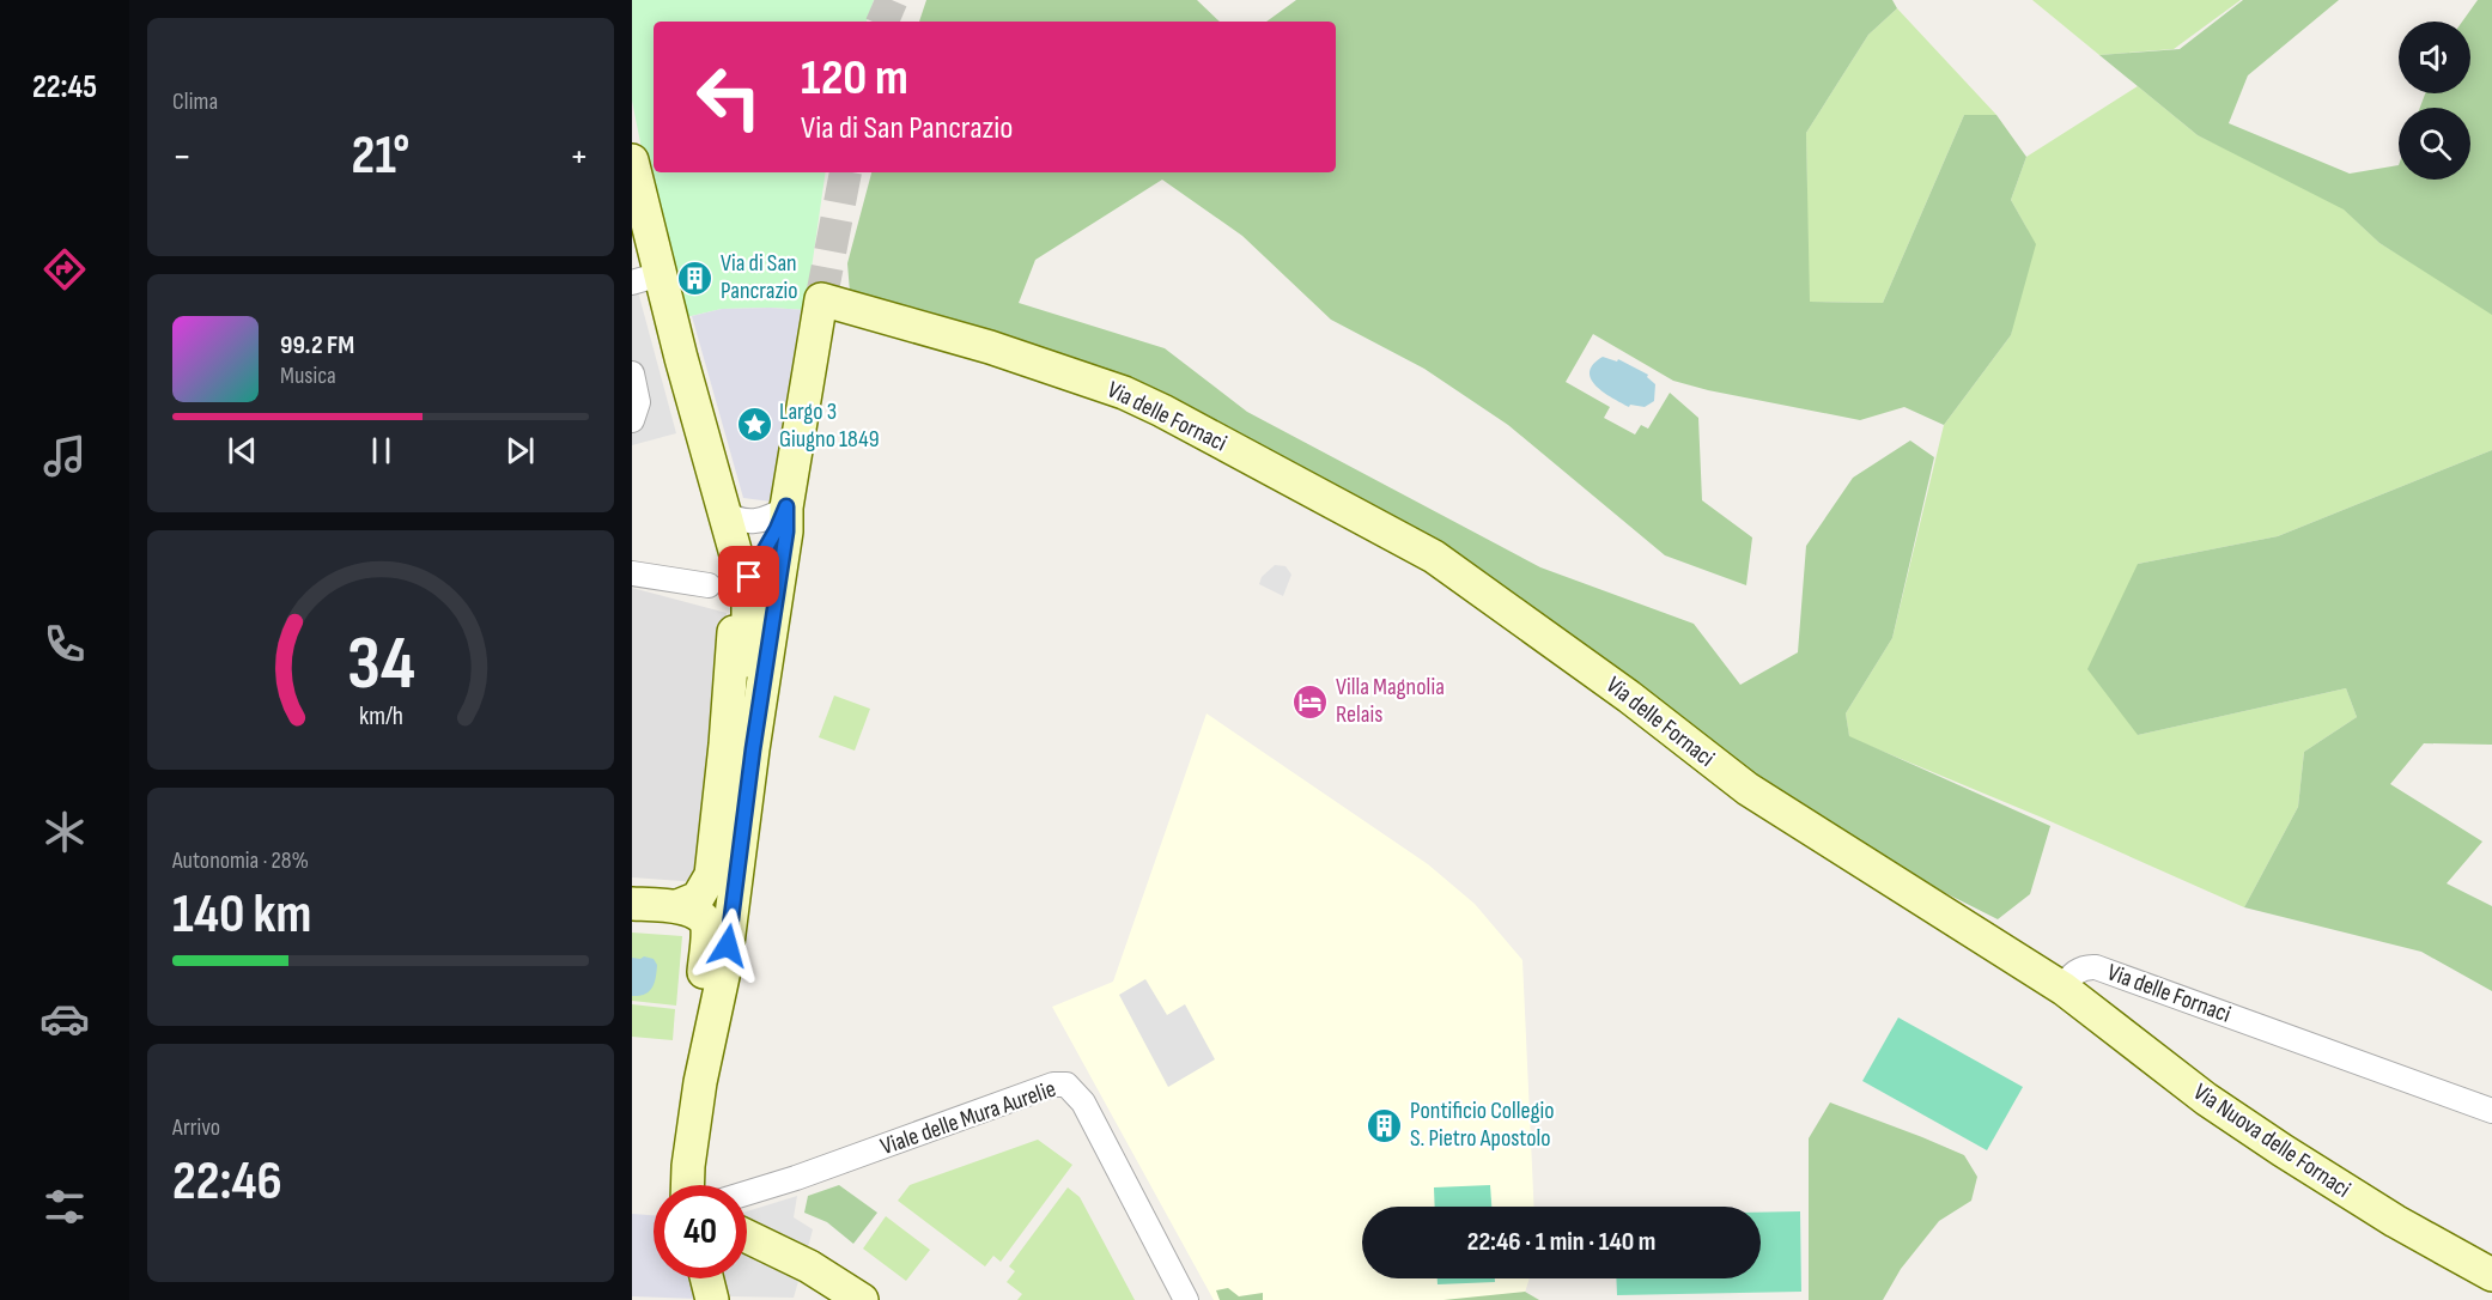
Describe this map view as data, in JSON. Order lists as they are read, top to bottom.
{
  "streets": {
    "street": ["Via delle Fornaci", "Viale delle Mura Aurelie", "Via Nuova delle Fornaci"]
  },
  "crossings": [
    ["Via delle Fornaci", "Via Nuova delle Fornaci"]
  ],
  "places": {
    "building": ["Via di San Pancrazio", "Pontificio Collegio S. Pietro Apostolo"],
    "place": ["Largo 3 Giugno 1849"],
    "hotel": ["Villa Magnolia Relais"]
  },
  "page": {
    "tabs": "22:45",
    "tile": [
      "Clima",
      ["Autonomia · 28%", "140 km"],
      ["Arrivo", "22:46"]
    ],
    "turn": ["120 m", "Via di San Pancrazio"],
    "heat": ["−", "21°", "+"],
    "song": ["99.2 FM", "Musica"],
    "limit": "40",
    "trip": "22:46 · 1 min · 140 m",
    "gauge": ["34", "km/h"]
  }
}
